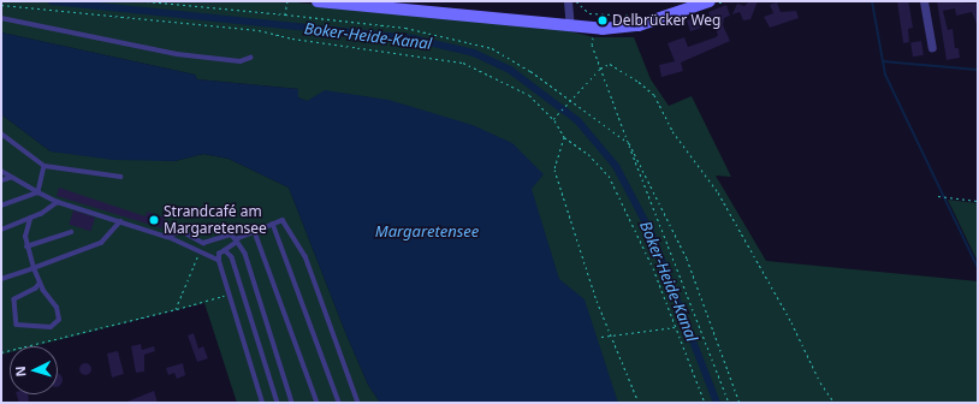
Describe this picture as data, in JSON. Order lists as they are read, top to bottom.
{
  "water": ["Boker-Heide-Kanal", "Margaretensee"],
  "places": ["Delbrücker Weg", "Strandcafé am Margaretensee"],
  "north": "left"
}
